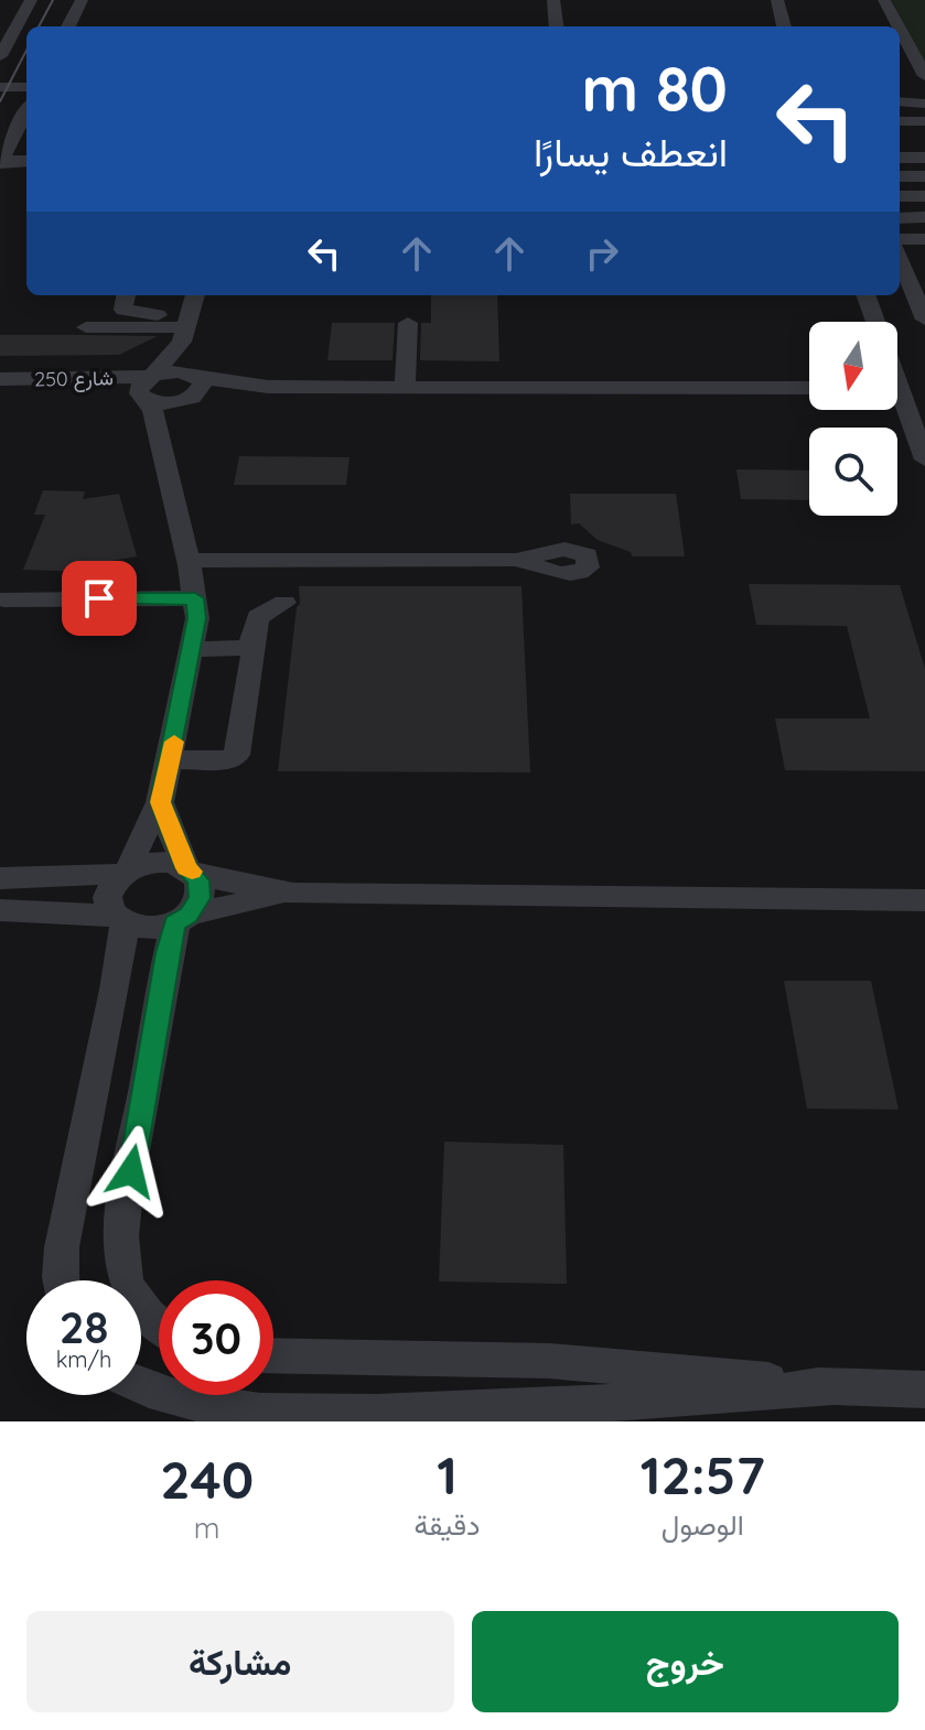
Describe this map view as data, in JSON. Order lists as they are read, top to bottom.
{
  "streets": {
    "street": ["شارع 250"]
  },
  "north": "bottom",
  "page": {
    "turn": ["80 m", "انعطف يسارًا"],
    "speed": "28 km/h",
    "limit": "30",
    "eta": [
      "12:57",
      "الوصول",
      "1",
      "دقيقة",
      "240",
      "m"
    ],
    "buttons": ["خروج", "مشاركة"]
  }
}
